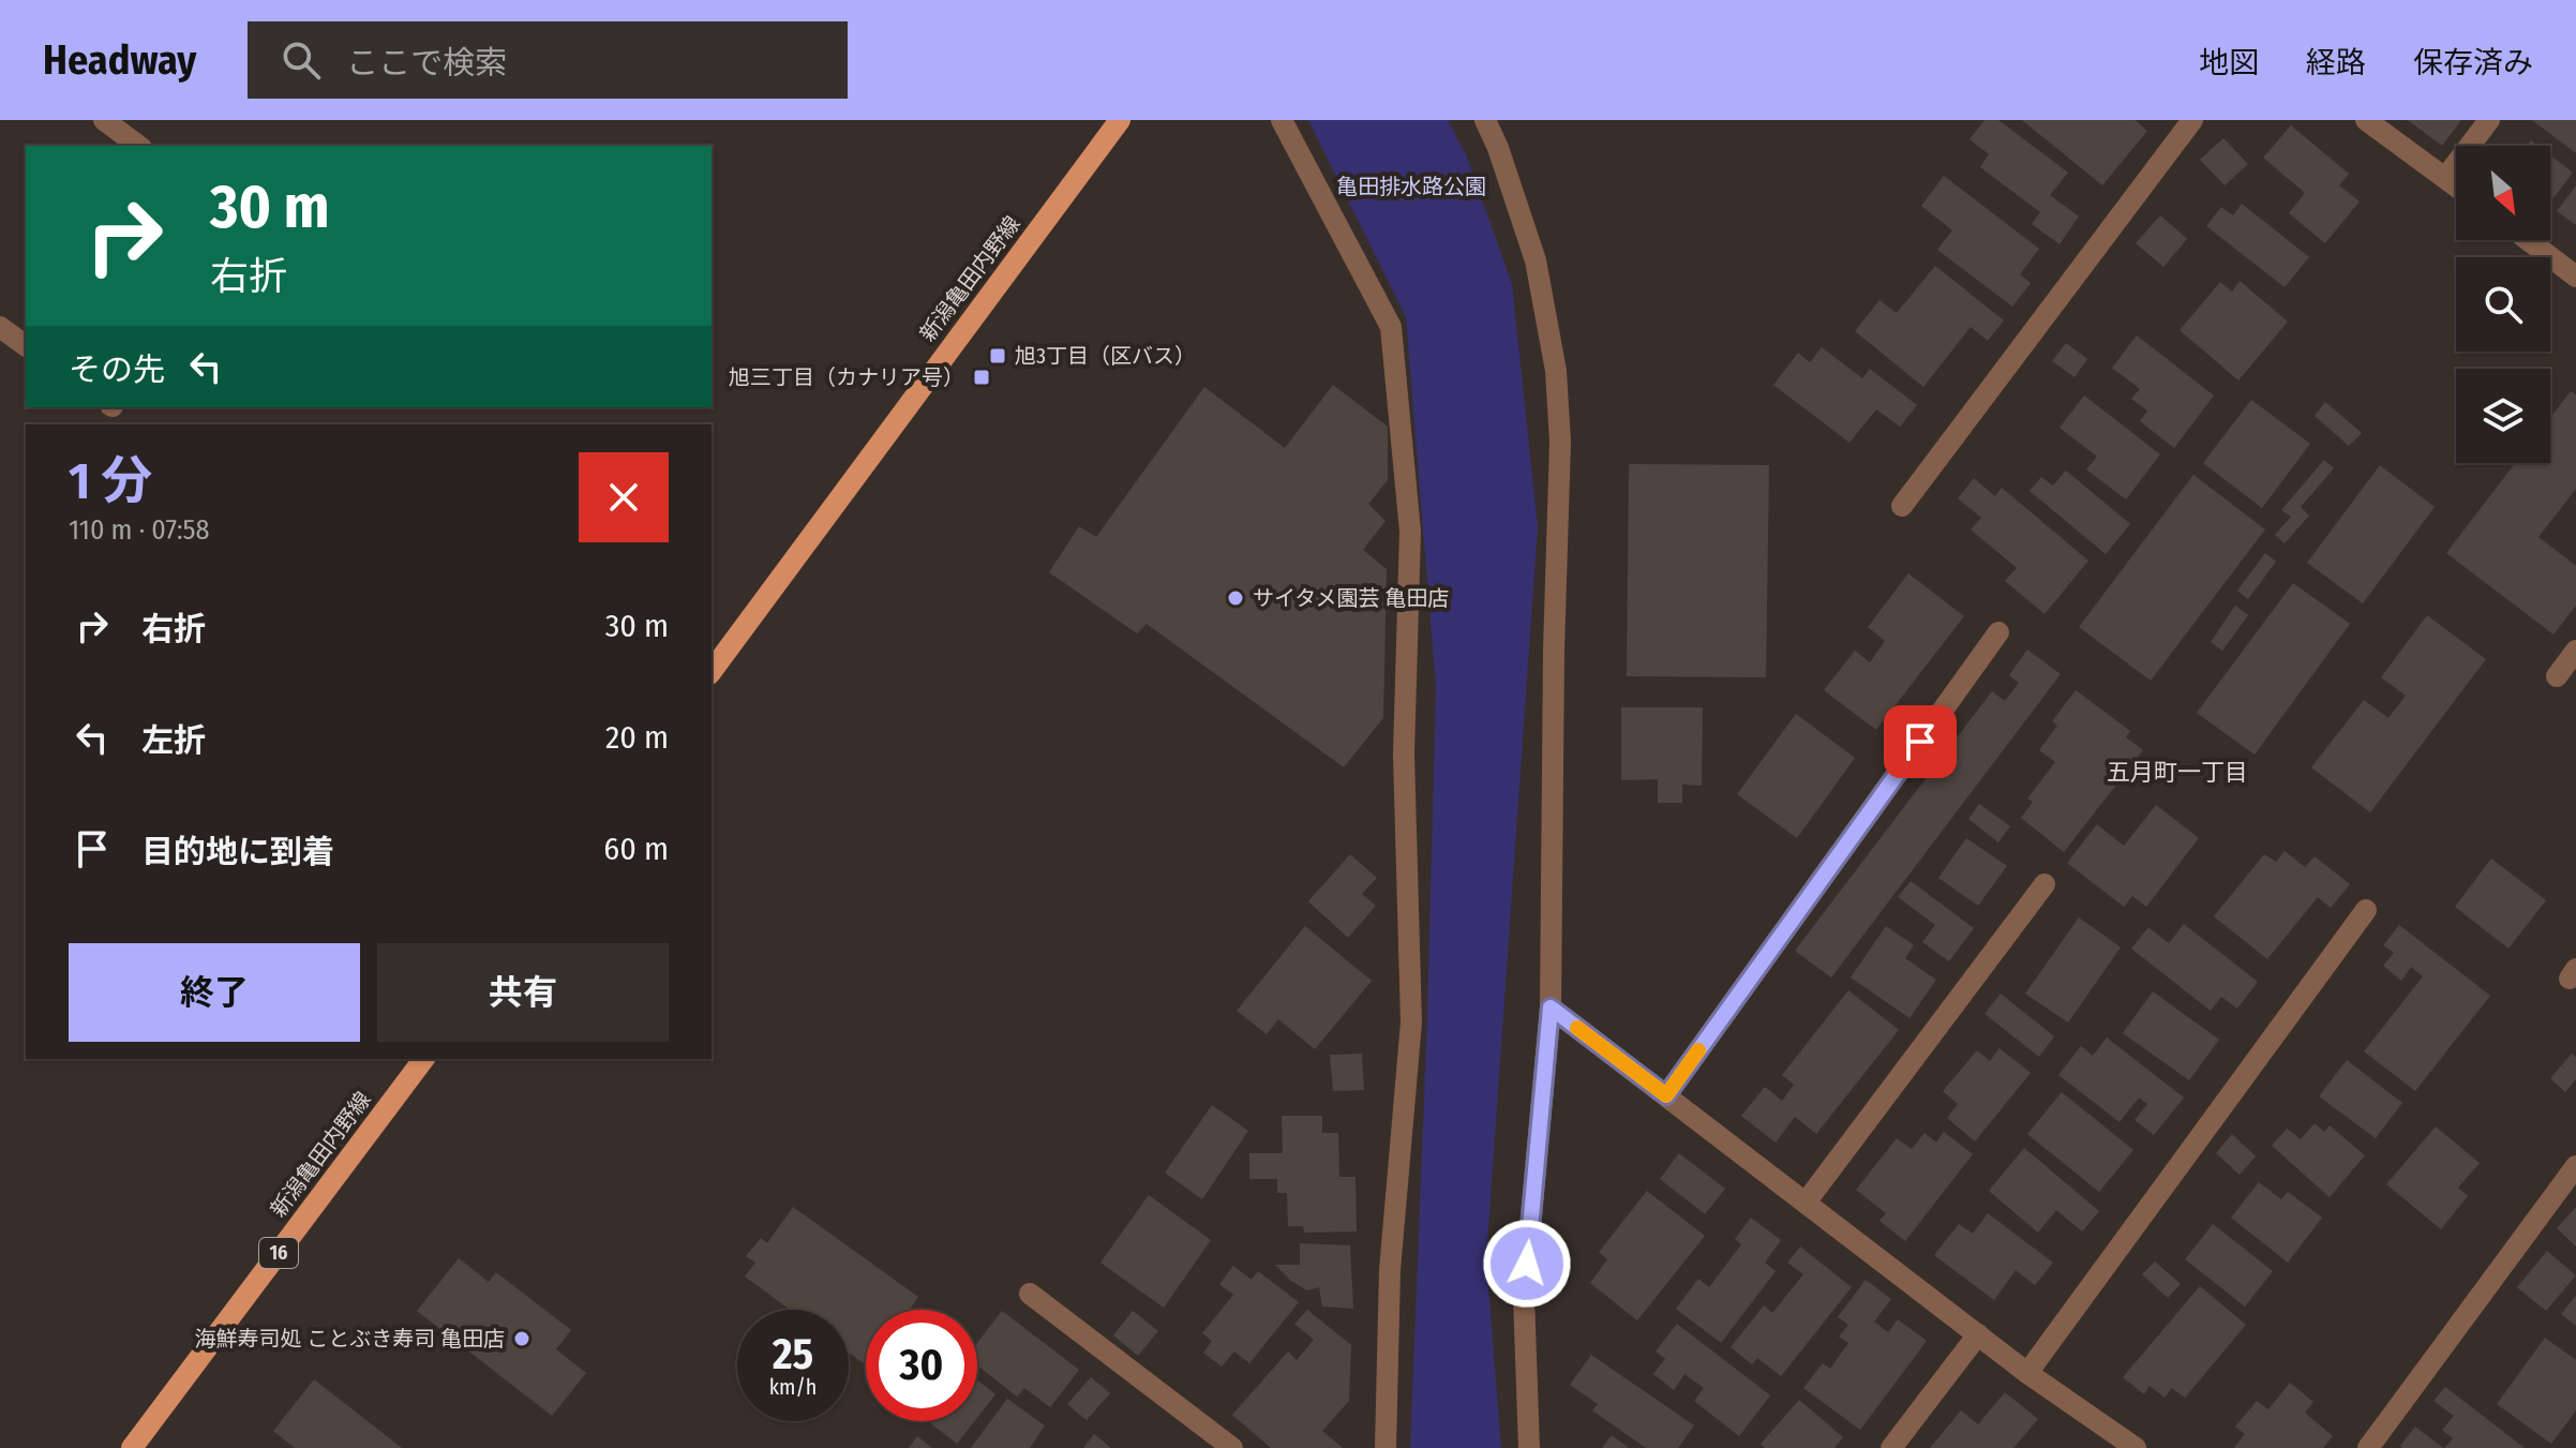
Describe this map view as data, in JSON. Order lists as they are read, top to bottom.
{
  "streets": {
    "main road": ["新潟亀田内野線", "16"]
  },
  "districts": ["五月町一丁目"],
  "parks": ["亀田排水路公園"],
  "places": {
    "transit": ["旭3丁目（区バス）", "旭三丁目（カナリア号）"],
    "other": ["サイタメ園芸 亀田店", "海鮮寿司処 ことぶき寿司 亀田店"]
  },
  "north": "bottom right",
  "page": {
    "header": "Headway",
    "search": "ここで検索",
    "nav": ["地図", "経路", "保存済み"],
    "turn": ["30 m", "右折"],
    "then": "その先",
    "heading": ["1 分", "110 m · 07:58"],
    "list": [
      {
        "name": "右折",
        "value": "30 m"
      },
      {
        "name": "左折",
        "value": "20 m"
      },
      {
        "name": "目的地に到着",
        "value": "60 m"
      }
    ],
    "buttons": ["終了", "共有"],
    "speed": "25 km/h",
    "limit": "30"
  }
}
